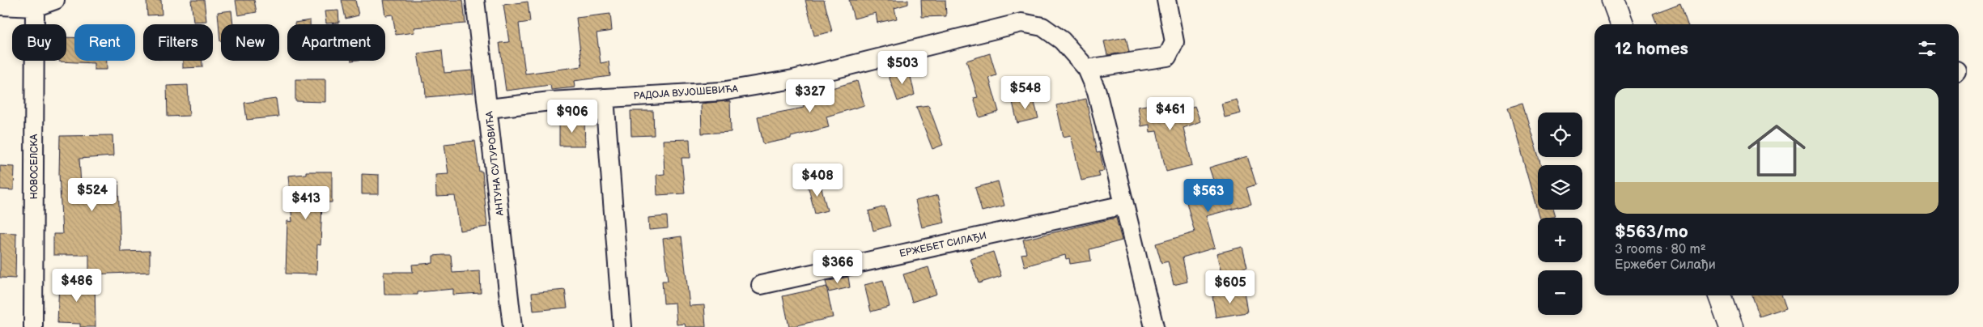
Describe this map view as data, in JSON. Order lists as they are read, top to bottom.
{
  "streets": {
    "street": [
      "РАДОЈА ВУЈОШЕВИЋА",
      "АНТУНА СУТУРОВИЋА",
      "НОВОСЕЛСКА",
      "ЕРЖЕБЕТ СИЛАЂИ"
    ]
  },
  "crossings": [
    ["РАДОЈА ВУЈОШЕВИЋА", "АНТУНА СУТУРОВИЋА"]
  ],
  "page": {
    "chip": [
      "Buy",
      "Rent",
      "Filters",
      "New",
      "Apartment"
    ],
    "heading": "12 homes",
    "price": [
      "$503",
      "$548",
      "$327",
      "$461",
      "$906",
      "$408",
      "$524",
      "$563",
      "$413",
      "$366",
      "$486",
      "$605"
    ],
    "list": [
      {
        "name": "$563/mo",
        "note": "3 rooms · 80 m² · Ержебет Силађи"
      }
    ],
    "map_buttons": ["+", "−"]
  }
}
